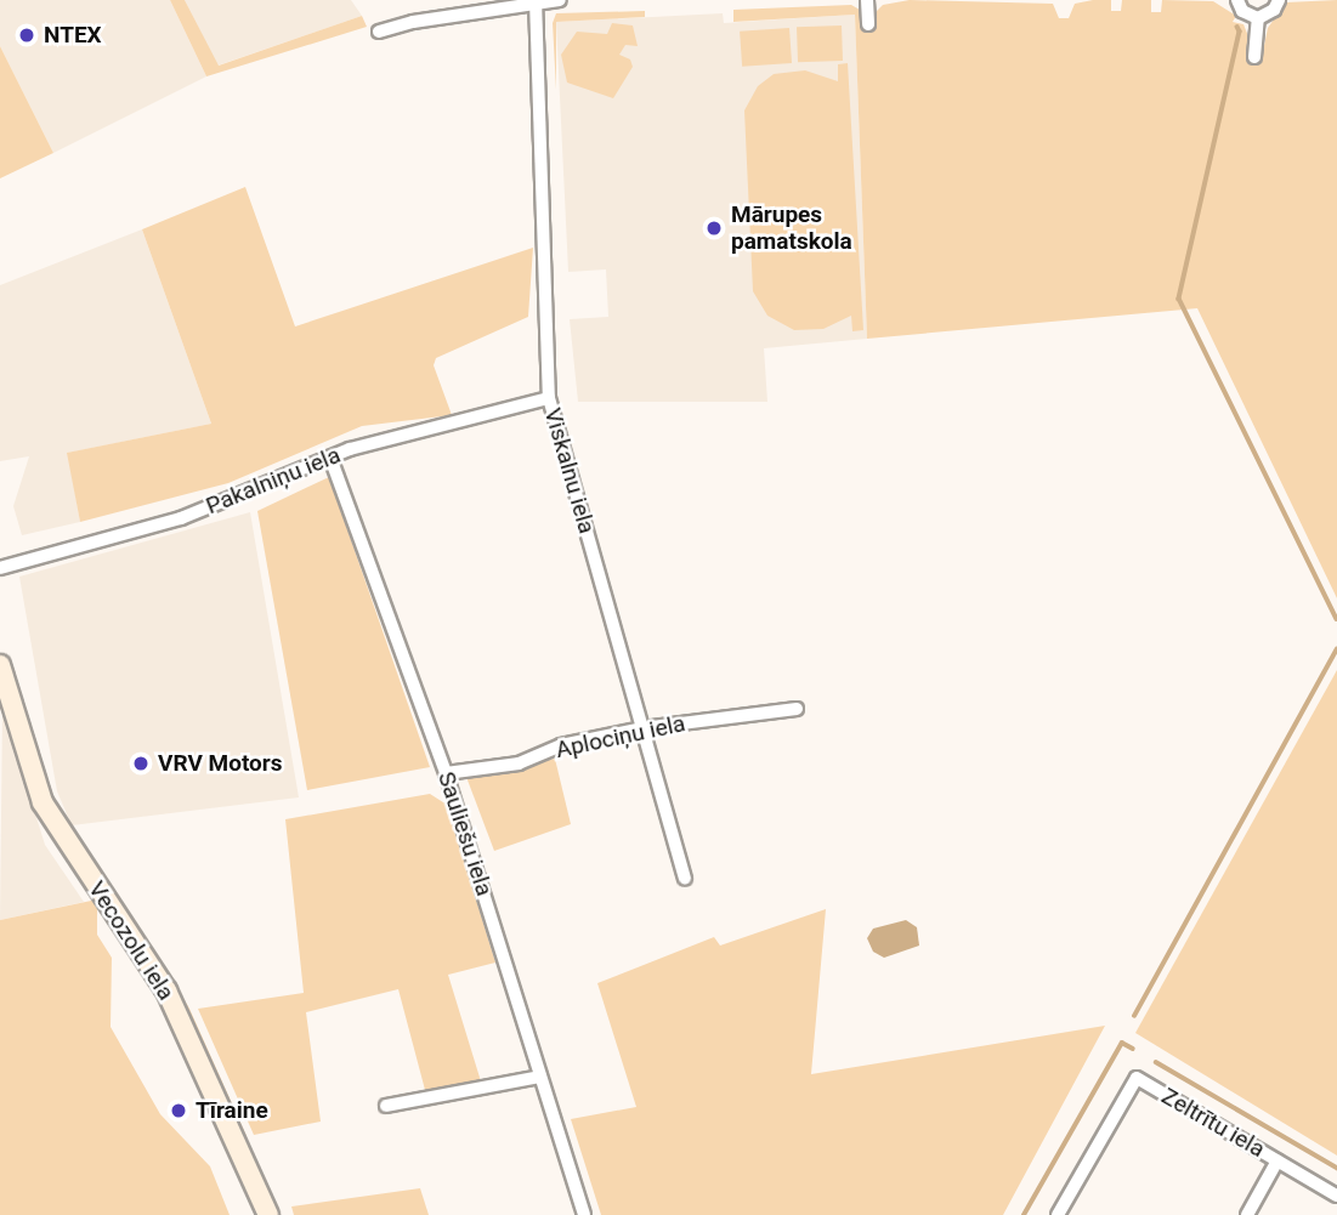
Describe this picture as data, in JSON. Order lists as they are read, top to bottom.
{
  "streets": {
    "street": [
      "Viskalnu iela",
      "Pakalniņu iela",
      "Aplociņu iela",
      "Sauliešu iela",
      "Vecozolu iela",
      "Zeltrītu iela"
    ]
  },
  "crossings": [
    ["Viskalnu iela", "Pakalniņu iela"],
    ["Viskalnu iela", "Aplociņu iela"],
    ["Pakalniņu iela", "Sauliešu iela"],
    ["Aplociņu iela", "Sauliešu iela"]
  ],
  "places": [
    "NTEX",
    "Mārupes pamatskola",
    "VRV Motors",
    "Tīraine"
  ]
}
